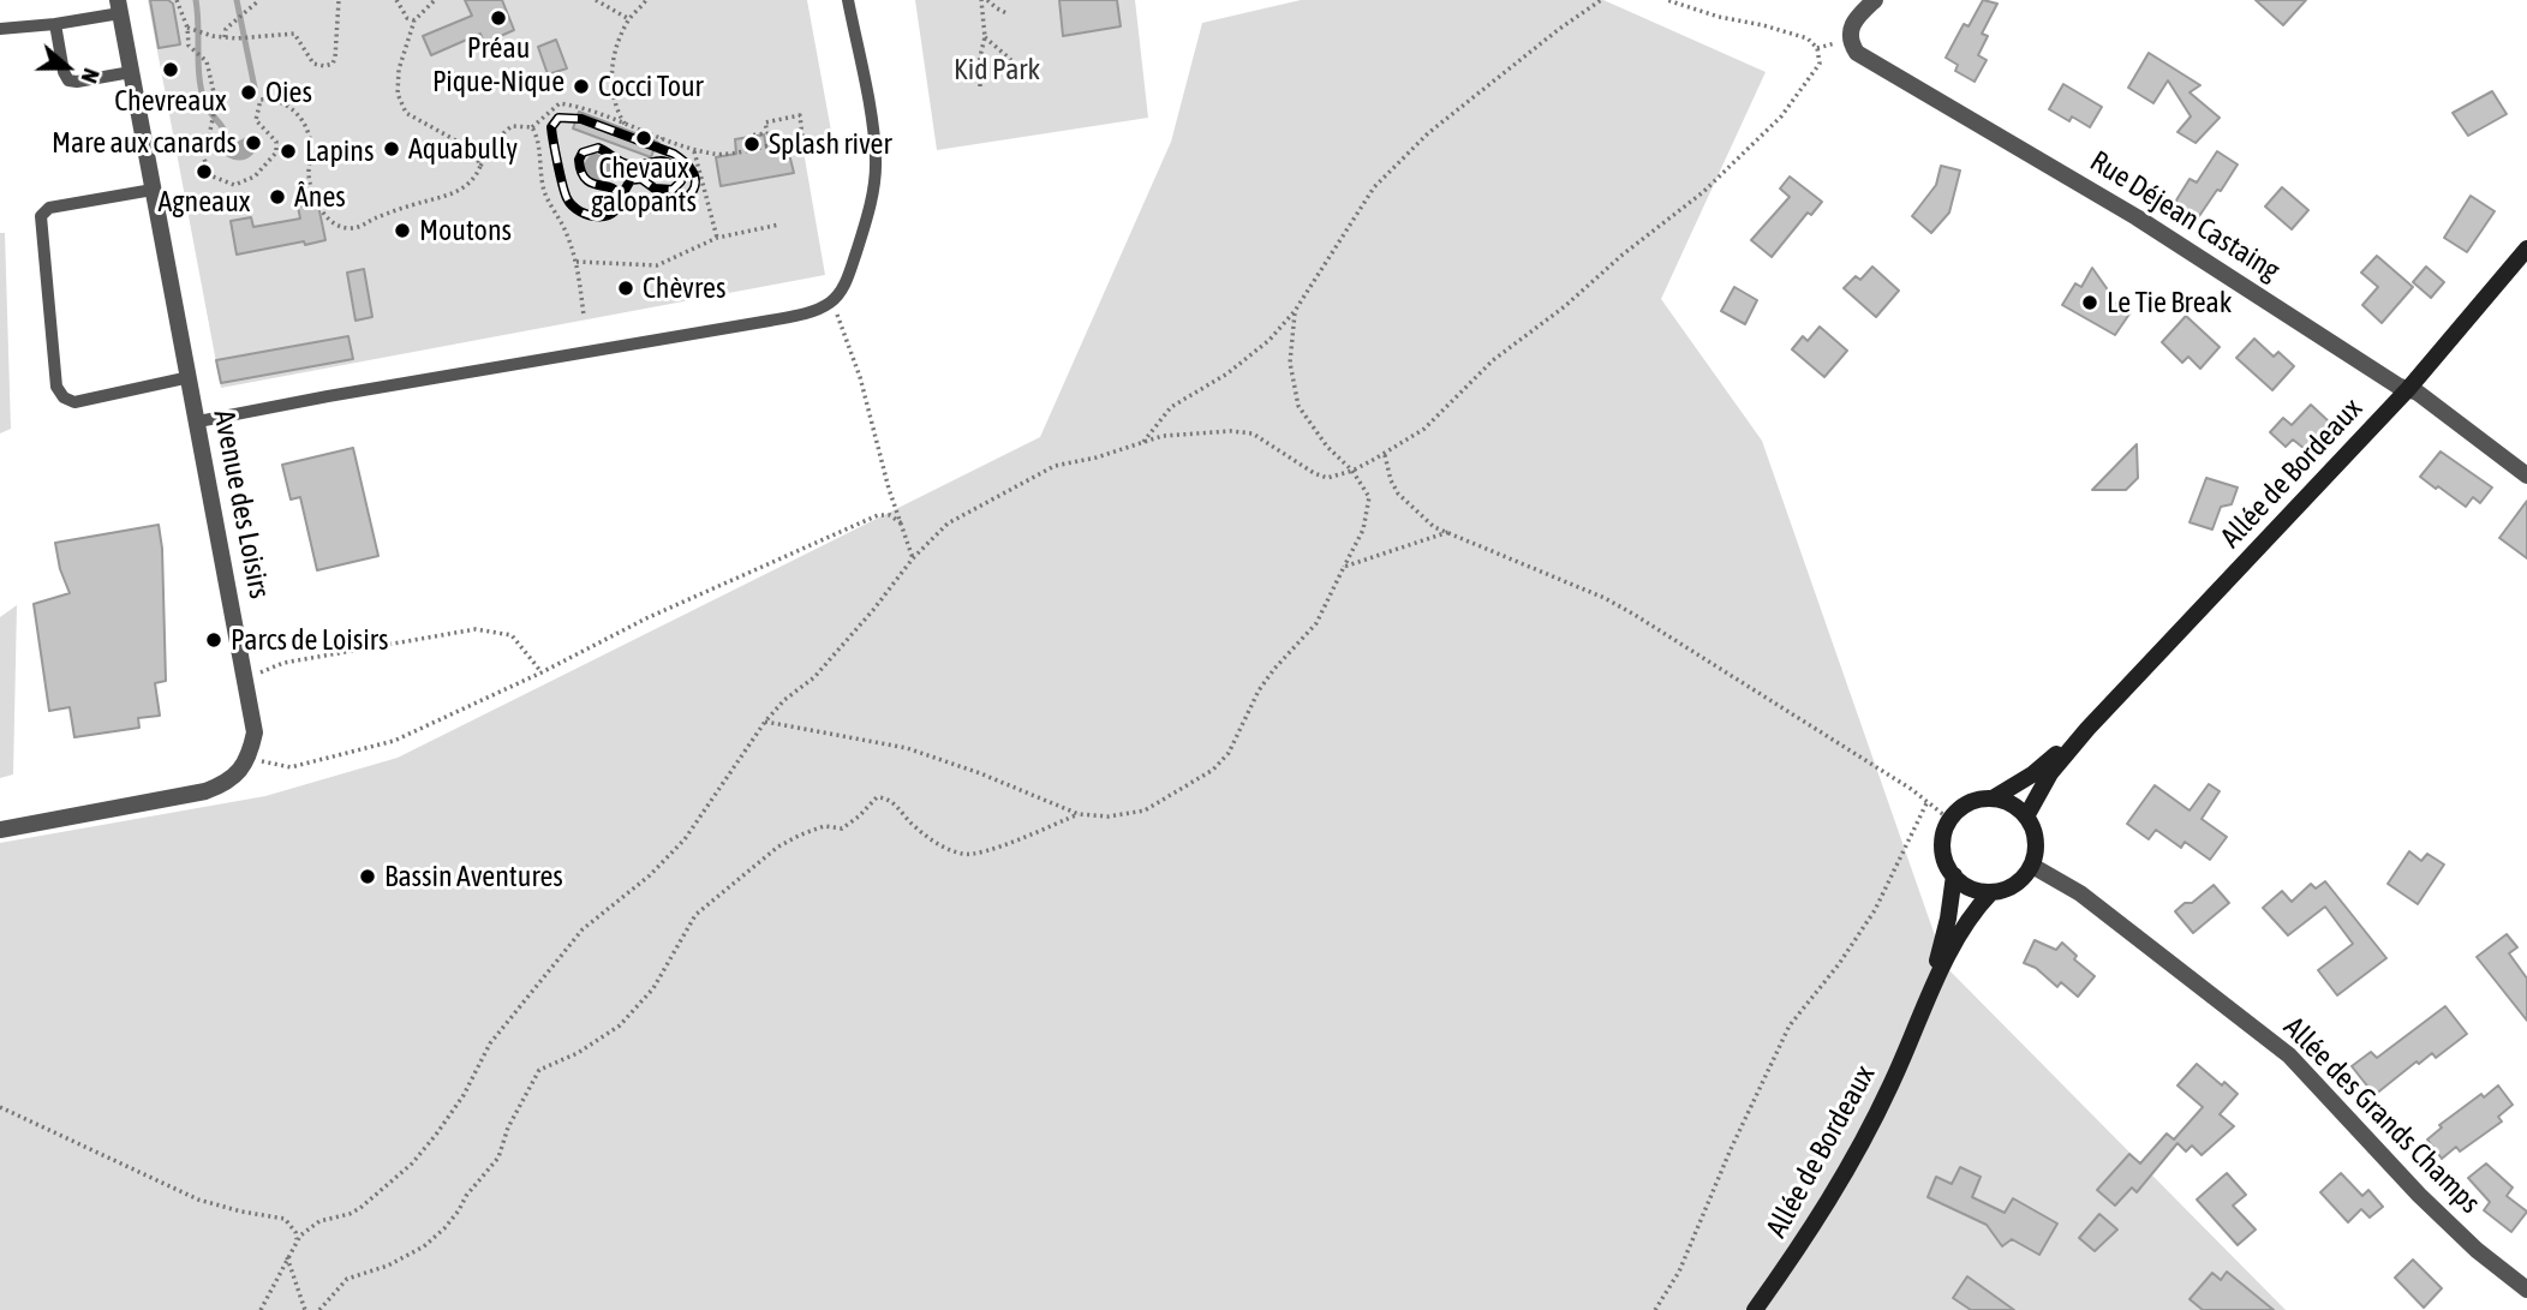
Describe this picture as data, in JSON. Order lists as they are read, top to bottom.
{
  "streets": {
    "main road": ["Allée de Bordeaux"],
    "street": ["Rue Déjean Castaing", "Avenue des Loisirs", "Allée des Grands Champs"]
  },
  "crossings": [
    ["Rue Déjean Castaing", "Allée de Bordeaux"],
    ["Allée de Bordeaux", "Allée des Grands Champs"]
  ],
  "parks": ["Kid Park"],
  "places": [
    "Préau Pique-Nique",
    "Chevreaux",
    "Cocci Tour",
    "Oies",
    "Chevaux galopants",
    "Mare aux canards",
    "Splash river",
    "Aquabully",
    "Lapins",
    "Agneaux",
    "Ânes",
    "Moutons",
    "Chèvres",
    "Le Tie Break",
    "Parcs de Loisirs",
    "Bassin Aventures"
  ],
  "north": "right"
}
